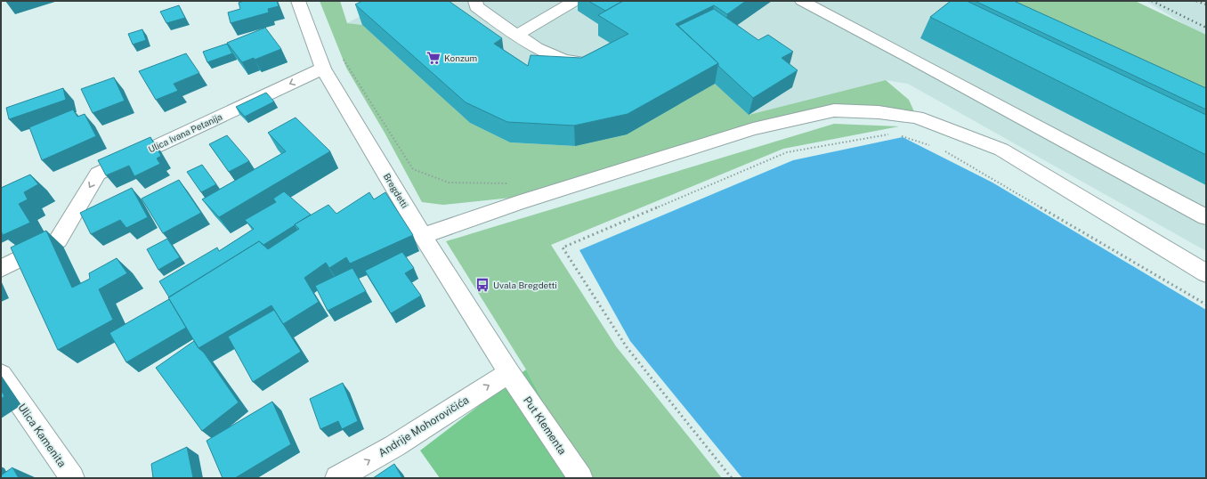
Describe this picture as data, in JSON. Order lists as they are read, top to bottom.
{
  "streets": {
    "street": [
      "Ulica Ivana Petanija",
      "Bregdetti",
      "Put Klementa",
      "Andrije Mohorovičića",
      "Ulica Kamenita"
    ]
  },
  "crossings": [
    ["Ulica Ivana Petanija", "Bregdetti"],
    ["Bregdetti", "Put Klementa"],
    ["Bregdetti", "Andrije Mohorovičića"],
    ["Put Klementa", "Andrije Mohorovičića"]
  ],
  "one_way": ["Ulica Ivana Petanija", "Andrije Mohorovičića"],
  "places": {
    "supermarket": ["Konzum"],
    "bus stop": ["Uvala Bregdetti"]
  }
}
